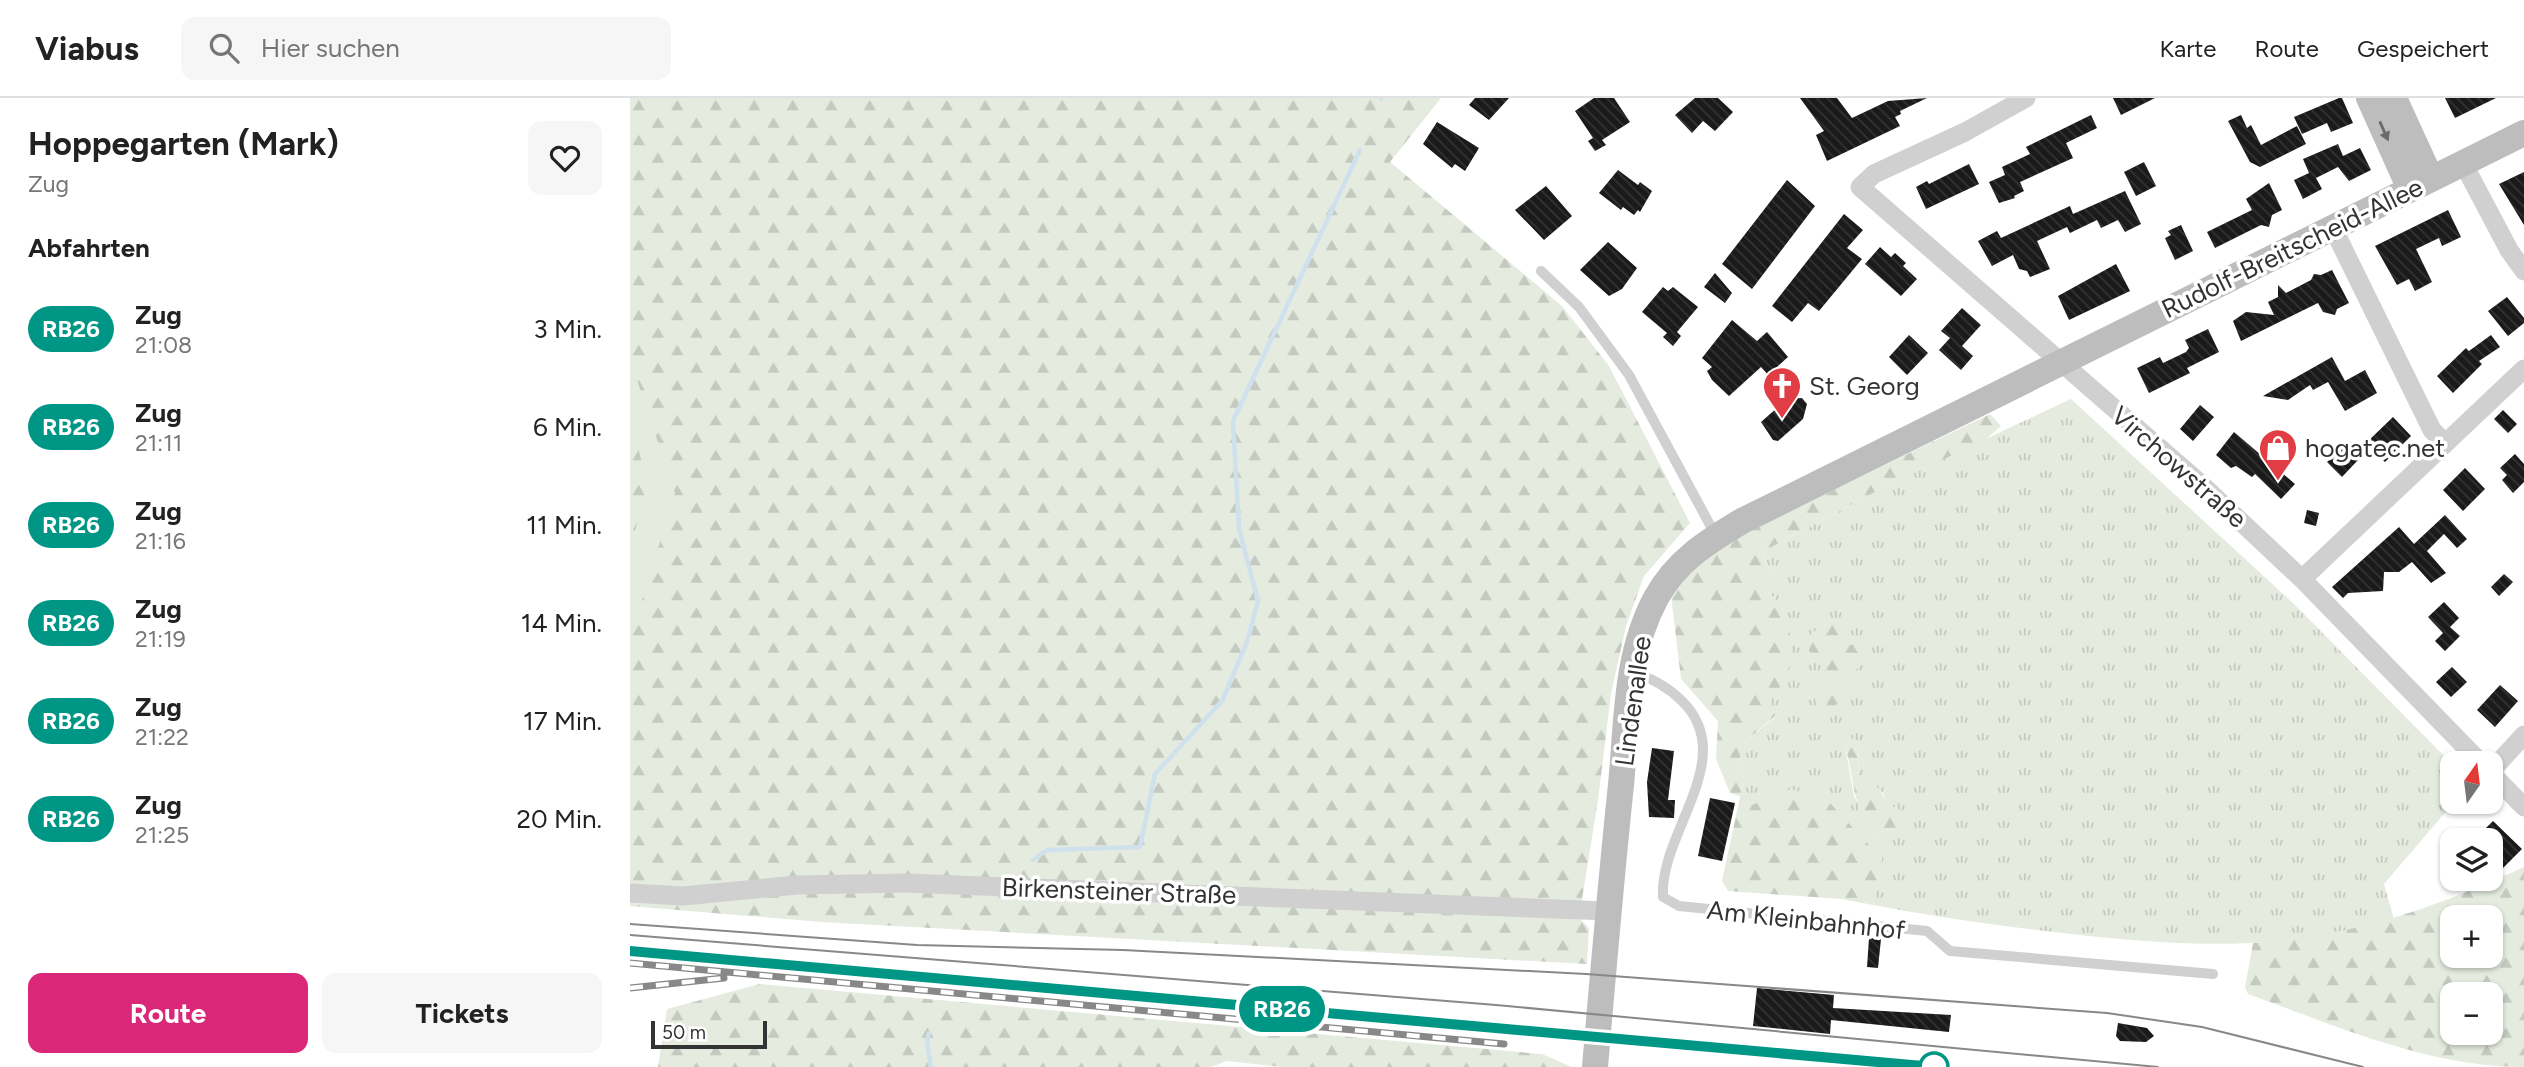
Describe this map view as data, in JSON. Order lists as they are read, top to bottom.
{
  "streets": {
    "street": [
      "Rudolf-Breitscheid-Allee",
      "Virchowstraße",
      "Lindenallee",
      "Birkensteiner Straße"
    ],
    "lane": ["Am Kleinbahnhof"]
  },
  "crossings": [
    ["Rudolf-Breitscheid-Allee", "Virchowstraße"],
    ["Rudolf-Breitscheid-Allee", "Lindenallee"],
    ["Virchowstraße", "Lindenallee"],
    ["Lindenallee", "Birkensteiner Straße"],
    ["Lindenallee", "Am Kleinbahnhof"]
  ],
  "places": {
    "church": ["St. Georg"],
    "shop": ["hogatec.net"]
  },
  "scale_bar": "50 m",
  "north": "top",
  "page": {
    "header": "Viabus",
    "search": "Hier suchen",
    "nav": ["Karte", "Route", "Gespeichert"],
    "heading": [
      ["Hoppegarten (Mark)", "Zug"],
      "Abfahrten"
    ],
    "on_map": "RB26",
    "list": [
      {
        "mark": "RB26",
        "name": "Zug",
        "note": "21:08",
        "value": "3 Min."
      },
      {
        "mark": "RB26",
        "name": "Zug",
        "note": "21:11",
        "value": "6 Min."
      },
      {
        "mark": "RB26",
        "name": "Zug",
        "note": "21:16",
        "value": "11 Min."
      },
      {
        "mark": "RB26",
        "name": "Zug",
        "note": "21:19",
        "value": "14 Min."
      },
      {
        "mark": "RB26",
        "name": "Zug",
        "note": "21:22",
        "value": "17 Min."
      },
      {
        "mark": "RB26",
        "name": "Zug",
        "note": "21:25",
        "value": "20 Min."
      }
    ],
    "map_buttons": ["+", "−"],
    "buttons": ["Route", "Tickets"],
    "scale": "50 m"
  }
}
